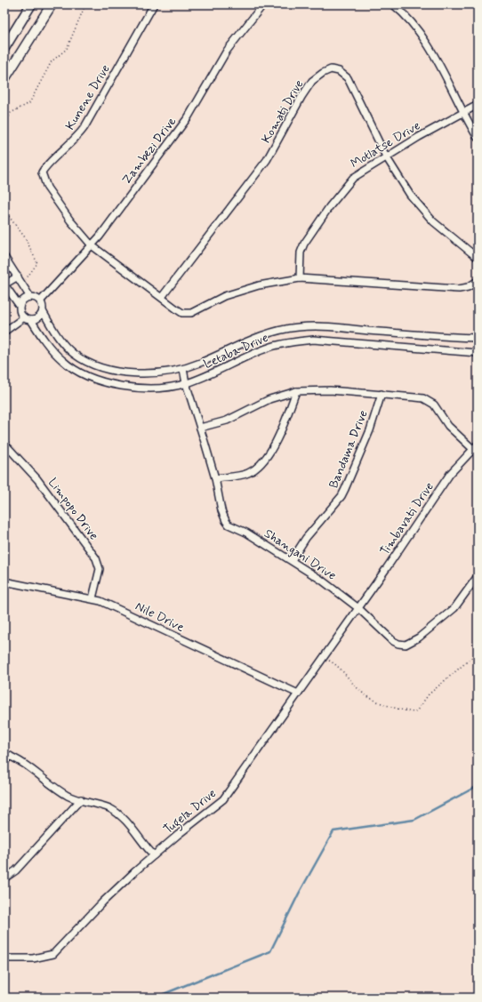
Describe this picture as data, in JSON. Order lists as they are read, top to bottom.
{
  "streets": {
    "street": [
      "Kunene Drive",
      "Komati Drive",
      "Motlatse Drive",
      "Zambezi Drive",
      "Letaba Drive",
      "Bandama Drive",
      "Limpopo Drive",
      "Timbavati Drive",
      "Shangani Drive",
      "Nile Drive",
      "Tugela Drive"
    ]
  },
  "crossings": [
    ["Kunene Drive", "Zambezi Drive"],
    ["Komati Drive", "Motlatse Drive"],
    ["Zambezi Drive", "Letaba Drive"],
    ["Letaba Drive", "Shangani Drive"],
    ["Bandama Drive", "Shangani Drive"],
    ["Limpopo Drive", "Nile Drive"],
    ["Timbavati Drive", "Shangani Drive"],
    ["Timbavati Drive", "Tugela Drive"],
    ["Shangani Drive", "Tugela Drive"],
    ["Nile Drive", "Tugela Drive"]
  ]
}
